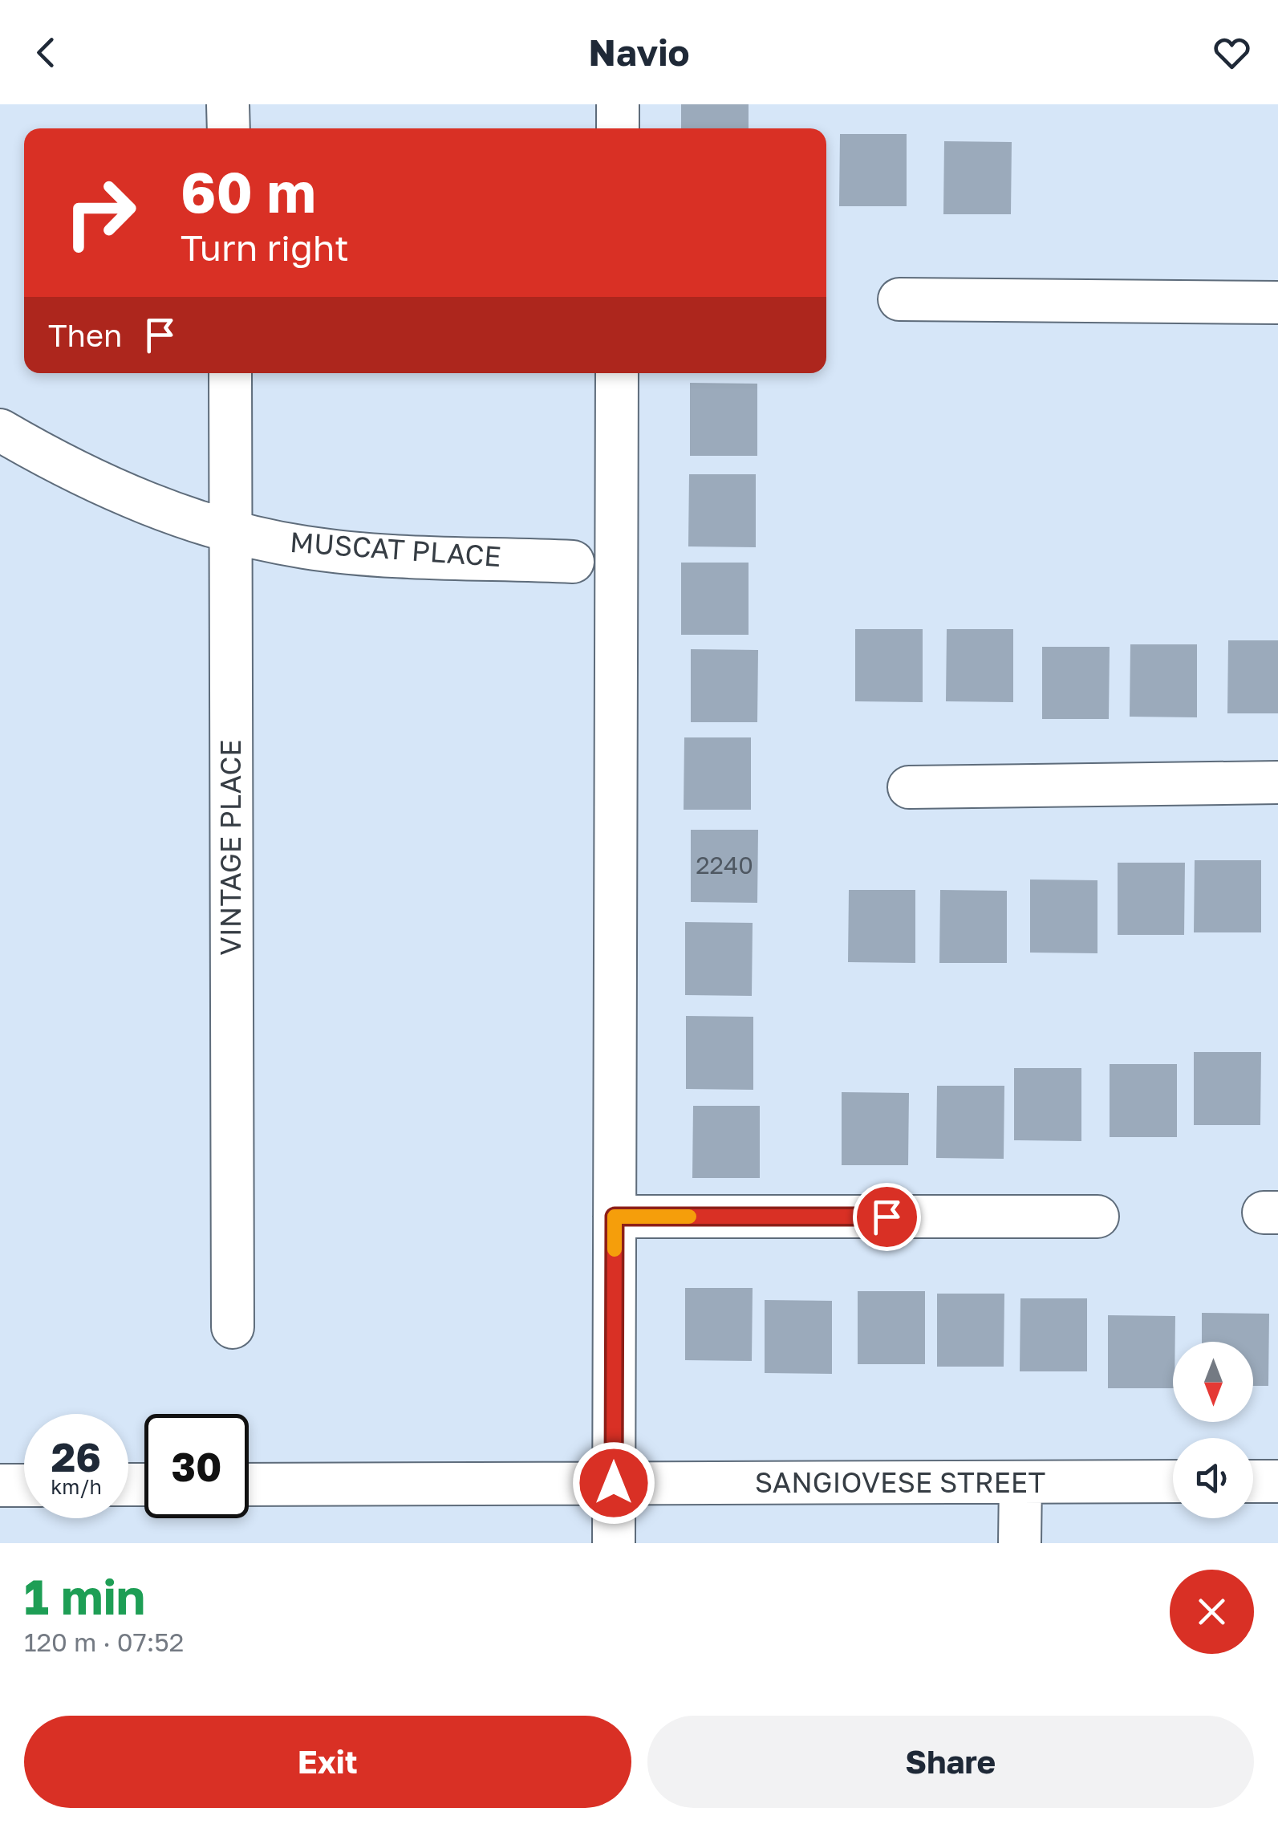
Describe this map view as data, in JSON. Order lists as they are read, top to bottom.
{
  "streets": {
    "street": ["MUSCAT PLACE", "VINTAGE PLACE", "SANGIOVESE STREET"]
  },
  "crossings": [
    ["MUSCAT PLACE", "VINTAGE PLACE"]
  ],
  "house_numbers": ["2240"],
  "north": "bottom",
  "page": {
    "header": "Navio",
    "turn": ["60 m", "Turn right"],
    "then": "Then",
    "speed": "26 km/h",
    "limit": "30",
    "heading": ["1 min", "120 m · 07:52"],
    "buttons": ["Exit", "Share"]
  }
}
